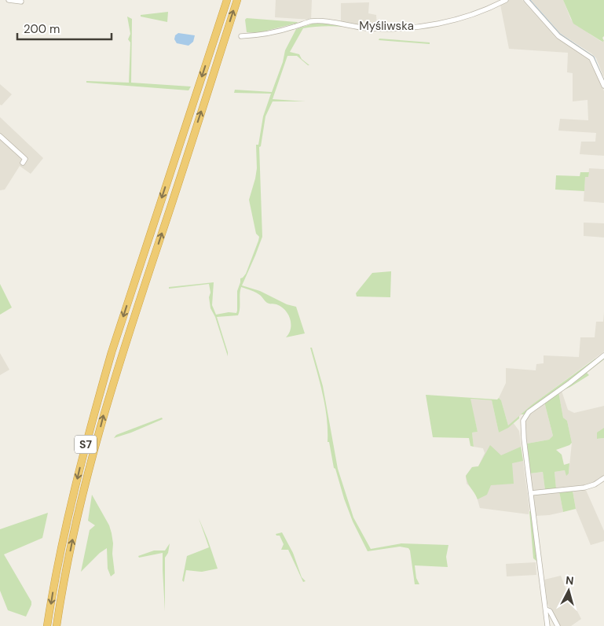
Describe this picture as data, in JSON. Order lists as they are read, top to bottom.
{
  "streets": {
    "highway": ["S7"],
    "street": ["Myśliwska"]
  },
  "scale_bar": "200 m",
  "north": "top"
}
